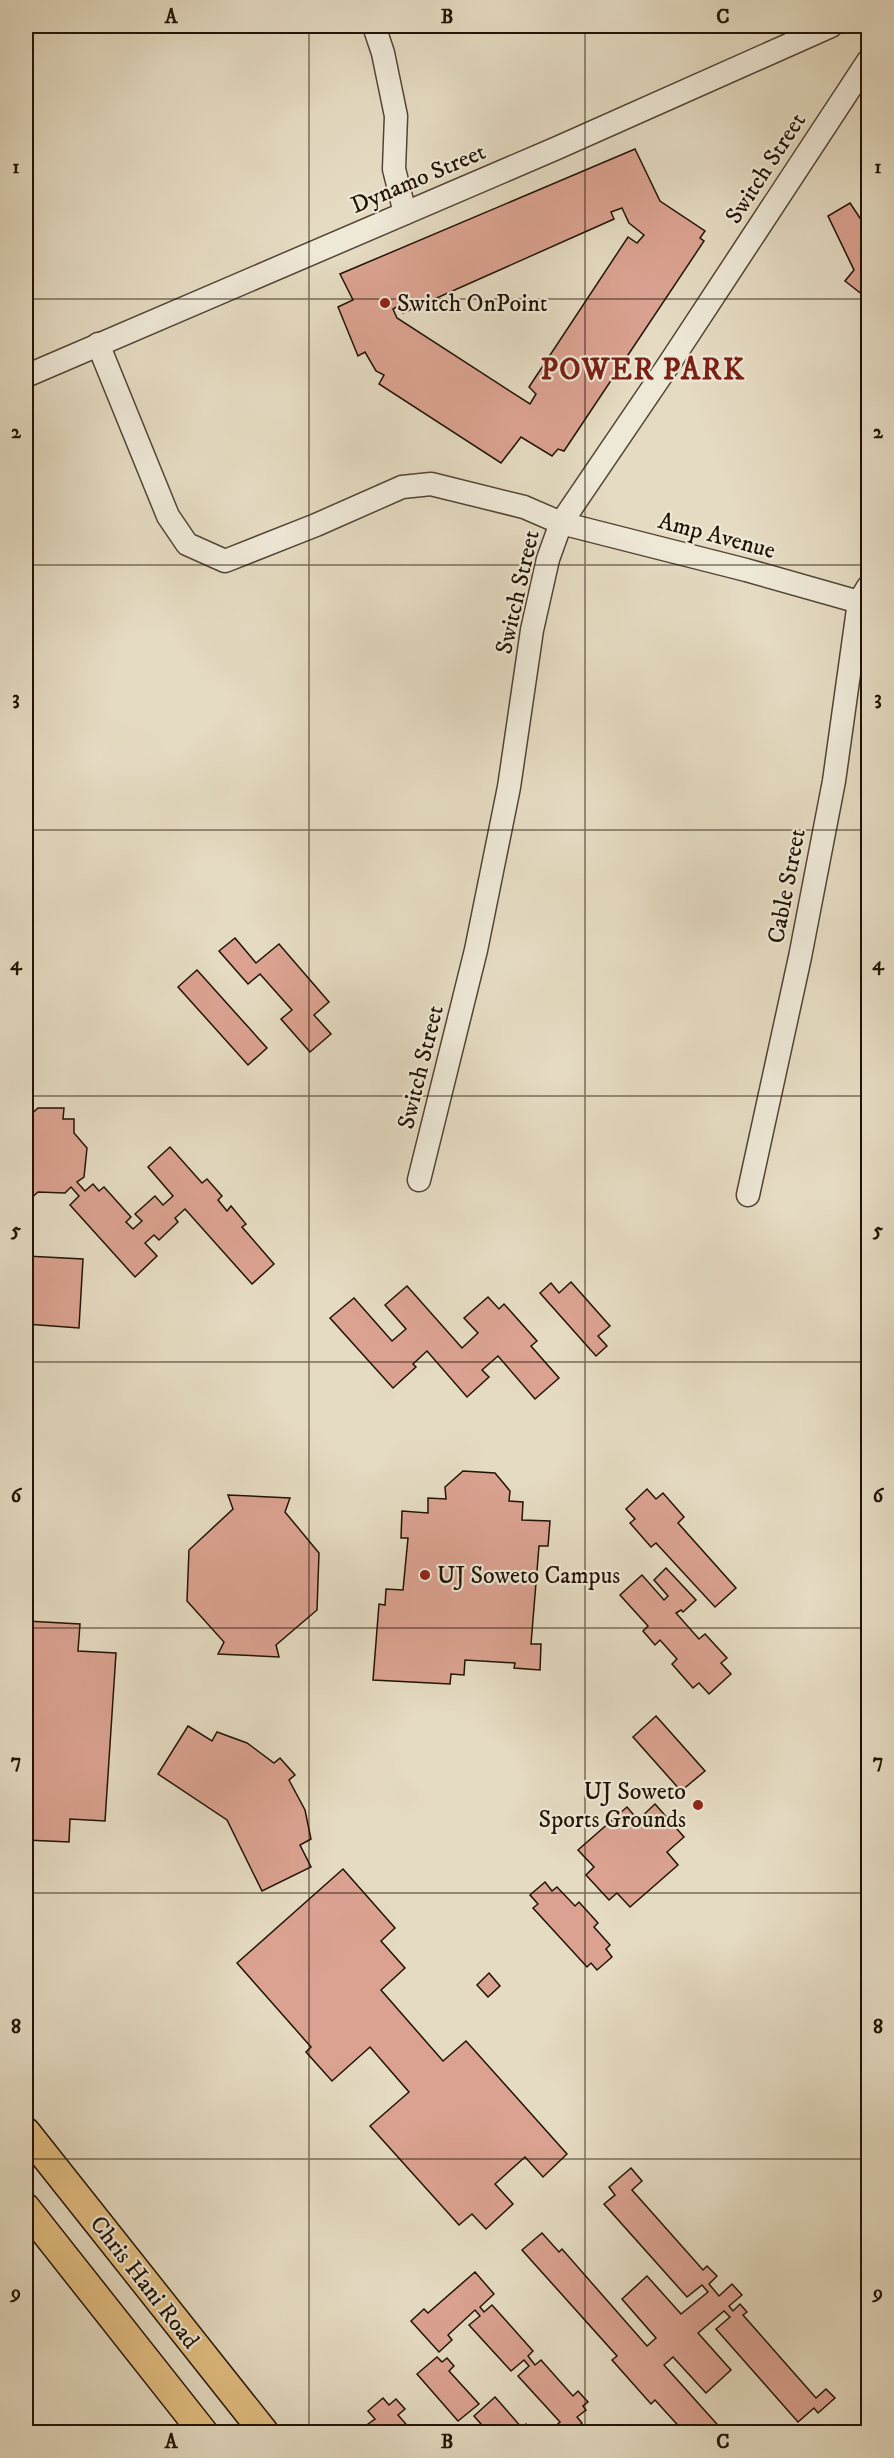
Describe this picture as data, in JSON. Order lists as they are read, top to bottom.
{
  "streets": {
    "main road": ["Chris Hani Road"],
    "street": [
      "Switch Street",
      "Dynamo Street",
      "Amp Avenue",
      "Cable Street"
    ]
  },
  "crossings": [
    ["Switch Street", "Amp Avenue"],
    ["Dynamo Street", "Amp Avenue"],
    ["Amp Avenue", "Cable Street"]
  ],
  "districts": ["POWER PARK"],
  "places": ["Switch OnPoint", "UJ Soweto Campus", "UJ Soweto Sports Grounds"],
  "grid": {
    "columns": ["A", "B", "C"],
    "rows": [
      "1",
      "2",
      "3",
      "4",
      "5",
      "6",
      "7",
      "8",
      "9"
    ]
  }
}
